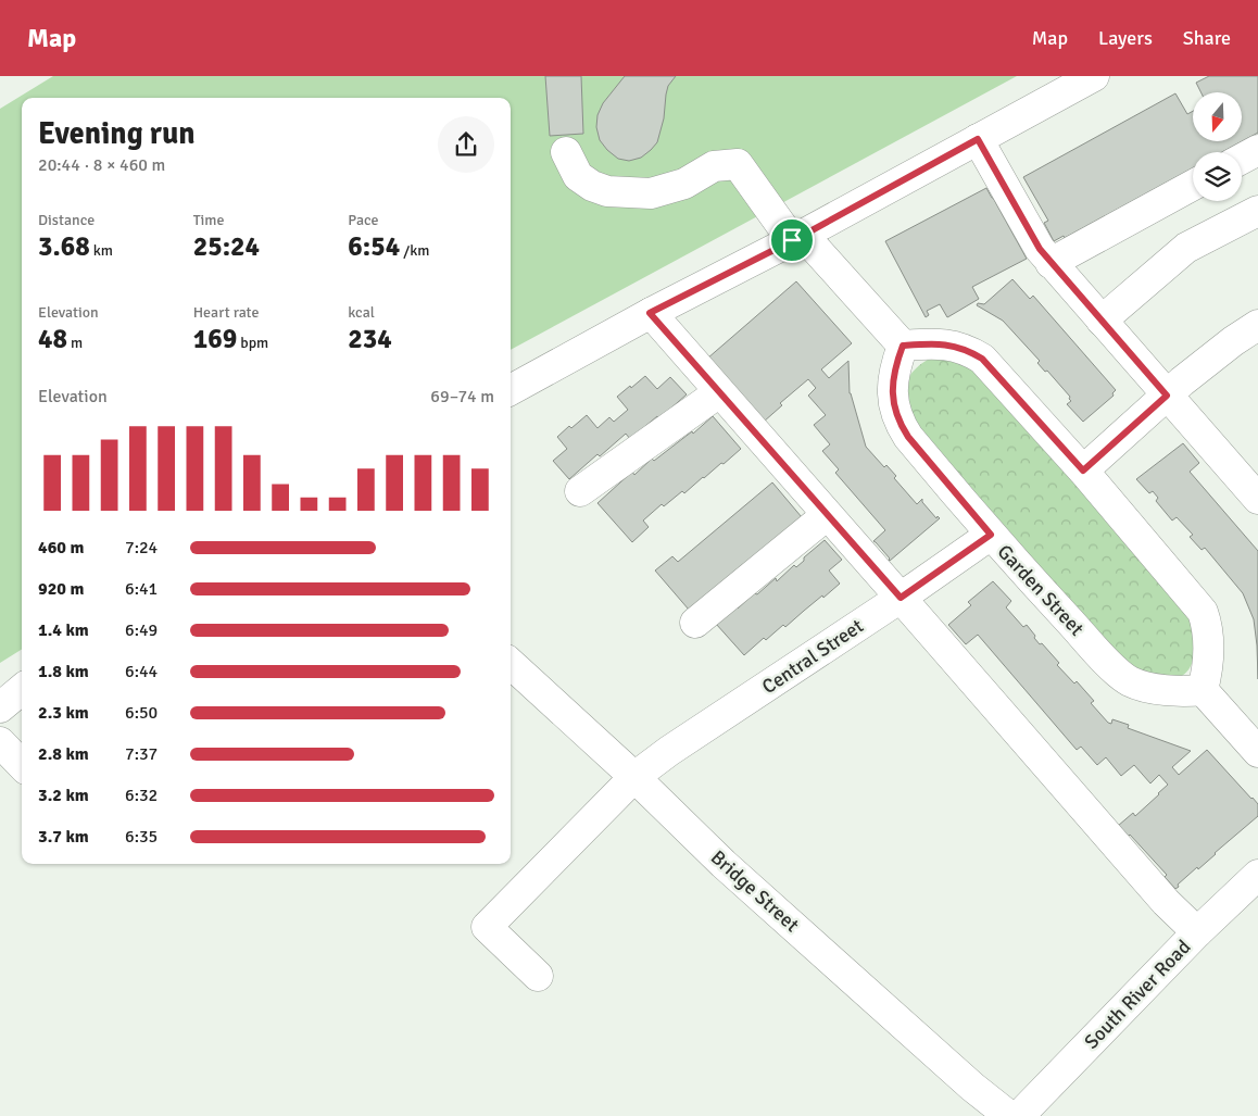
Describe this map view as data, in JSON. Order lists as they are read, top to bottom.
{
  "streets": {
    "street": [
      "Garden Street",
      "Central Street",
      "Bridge Street",
      "South River Road"
    ]
  },
  "crossings": [
    ["Garden Street", "Central Street"],
    ["Central Street", "Bridge Street"]
  ],
  "north": "bottom",
  "page": {
    "header": "Map",
    "nav": ["Map", "Layers", "Share"],
    "heading": ["Evening run", "20:44 · 8 × 460 m"],
    "stats": [
      ["Distance", "3.68 km"],
      ["Time", "25:24"],
      ["Pace", "6:54 /km"],
      ["Elevation", "48 m"],
      ["Heart rate", "169 bpm"],
      ["kcal", "234"]
    ],
    "chart": ["Elevation", "69–74 m"],
    "list": [
      {
        "name": "460 m",
        "note": "7:24"
      },
      {
        "name": "920 m",
        "note": "6:41"
      },
      {
        "name": "1.4 km",
        "note": "6:49"
      },
      {
        "name": "1.8 km",
        "note": "6:44"
      },
      {
        "name": "2.3 km",
        "note": "6:50"
      },
      {
        "name": "2.8 km",
        "note": "7:37"
      },
      {
        "name": "3.2 km",
        "note": "6:32"
      },
      {
        "name": "3.7 km",
        "note": "6:35"
      }
    ]
  }
}
